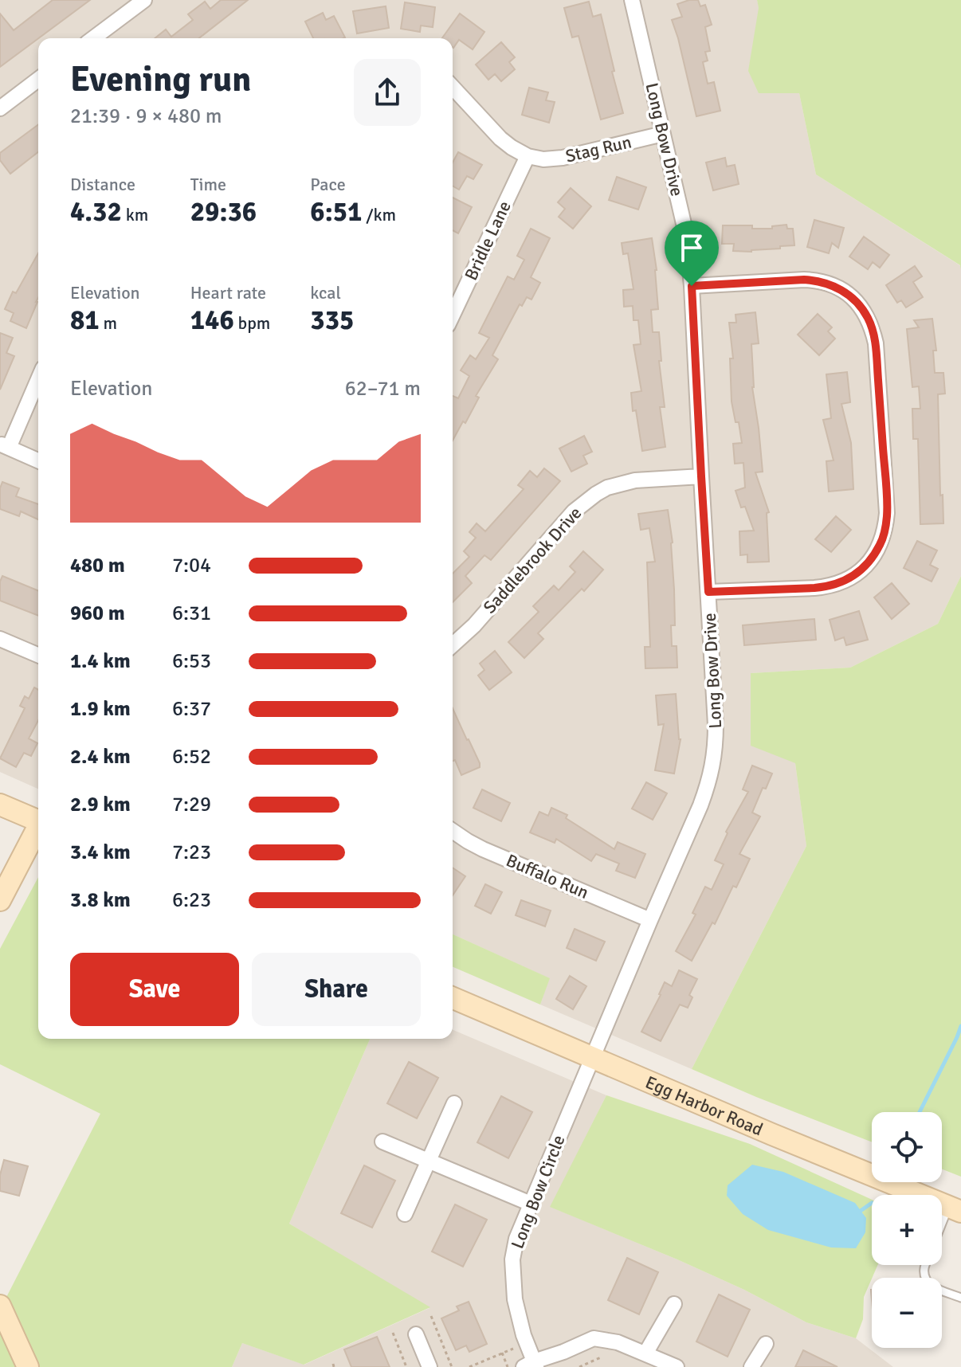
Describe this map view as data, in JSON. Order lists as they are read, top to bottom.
{
  "streets": {
    "main road": ["Egg Harbor Road"],
    "street": [
      "Long Bow Drive",
      "Stag Run",
      "Bridle Lane",
      "Saddlebrook Drive",
      "Buffalo Run",
      "Long Bow Circle"
    ]
  },
  "crossings": [
    ["Long Bow Drive", "Stag Run"],
    ["Long Bow Drive", "Saddlebrook Drive"],
    ["Long Bow Drive", "Buffalo Run"],
    ["Long Bow Drive", "Egg Harbor Road"],
    ["Long Bow Drive", "Long Bow Circle"],
    ["Stag Run", "Bridle Lane"],
    ["Egg Harbor Road", "Long Bow Circle"]
  ],
  "page": {
    "heading": ["Evening run", "21:39 · 9 × 480 m"],
    "stats": [
      ["Distance", "4.32 km"],
      ["Time", "29:36"],
      ["Pace", "6:51 /km"],
      ["Elevation", "81 m"],
      ["Heart rate", "146 bpm"],
      ["kcal", "335"]
    ],
    "chart": ["Elevation", "62–71 m"],
    "list": [
      {
        "name": "480 m",
        "note": "7:04"
      },
      {
        "name": "960 m",
        "note": "6:31"
      },
      {
        "name": "1.4 km",
        "note": "6:53"
      },
      {
        "name": "1.9 km",
        "note": "6:37"
      },
      {
        "name": "2.4 km",
        "note": "6:52"
      },
      {
        "name": "2.9 km",
        "note": "7:29"
      },
      {
        "name": "3.4 km",
        "note": "7:23"
      },
      {
        "name": "3.8 km",
        "note": "6:23"
      }
    ],
    "buttons": ["Save", "Share"],
    "map_buttons": ["+", "−"]
  }
}
